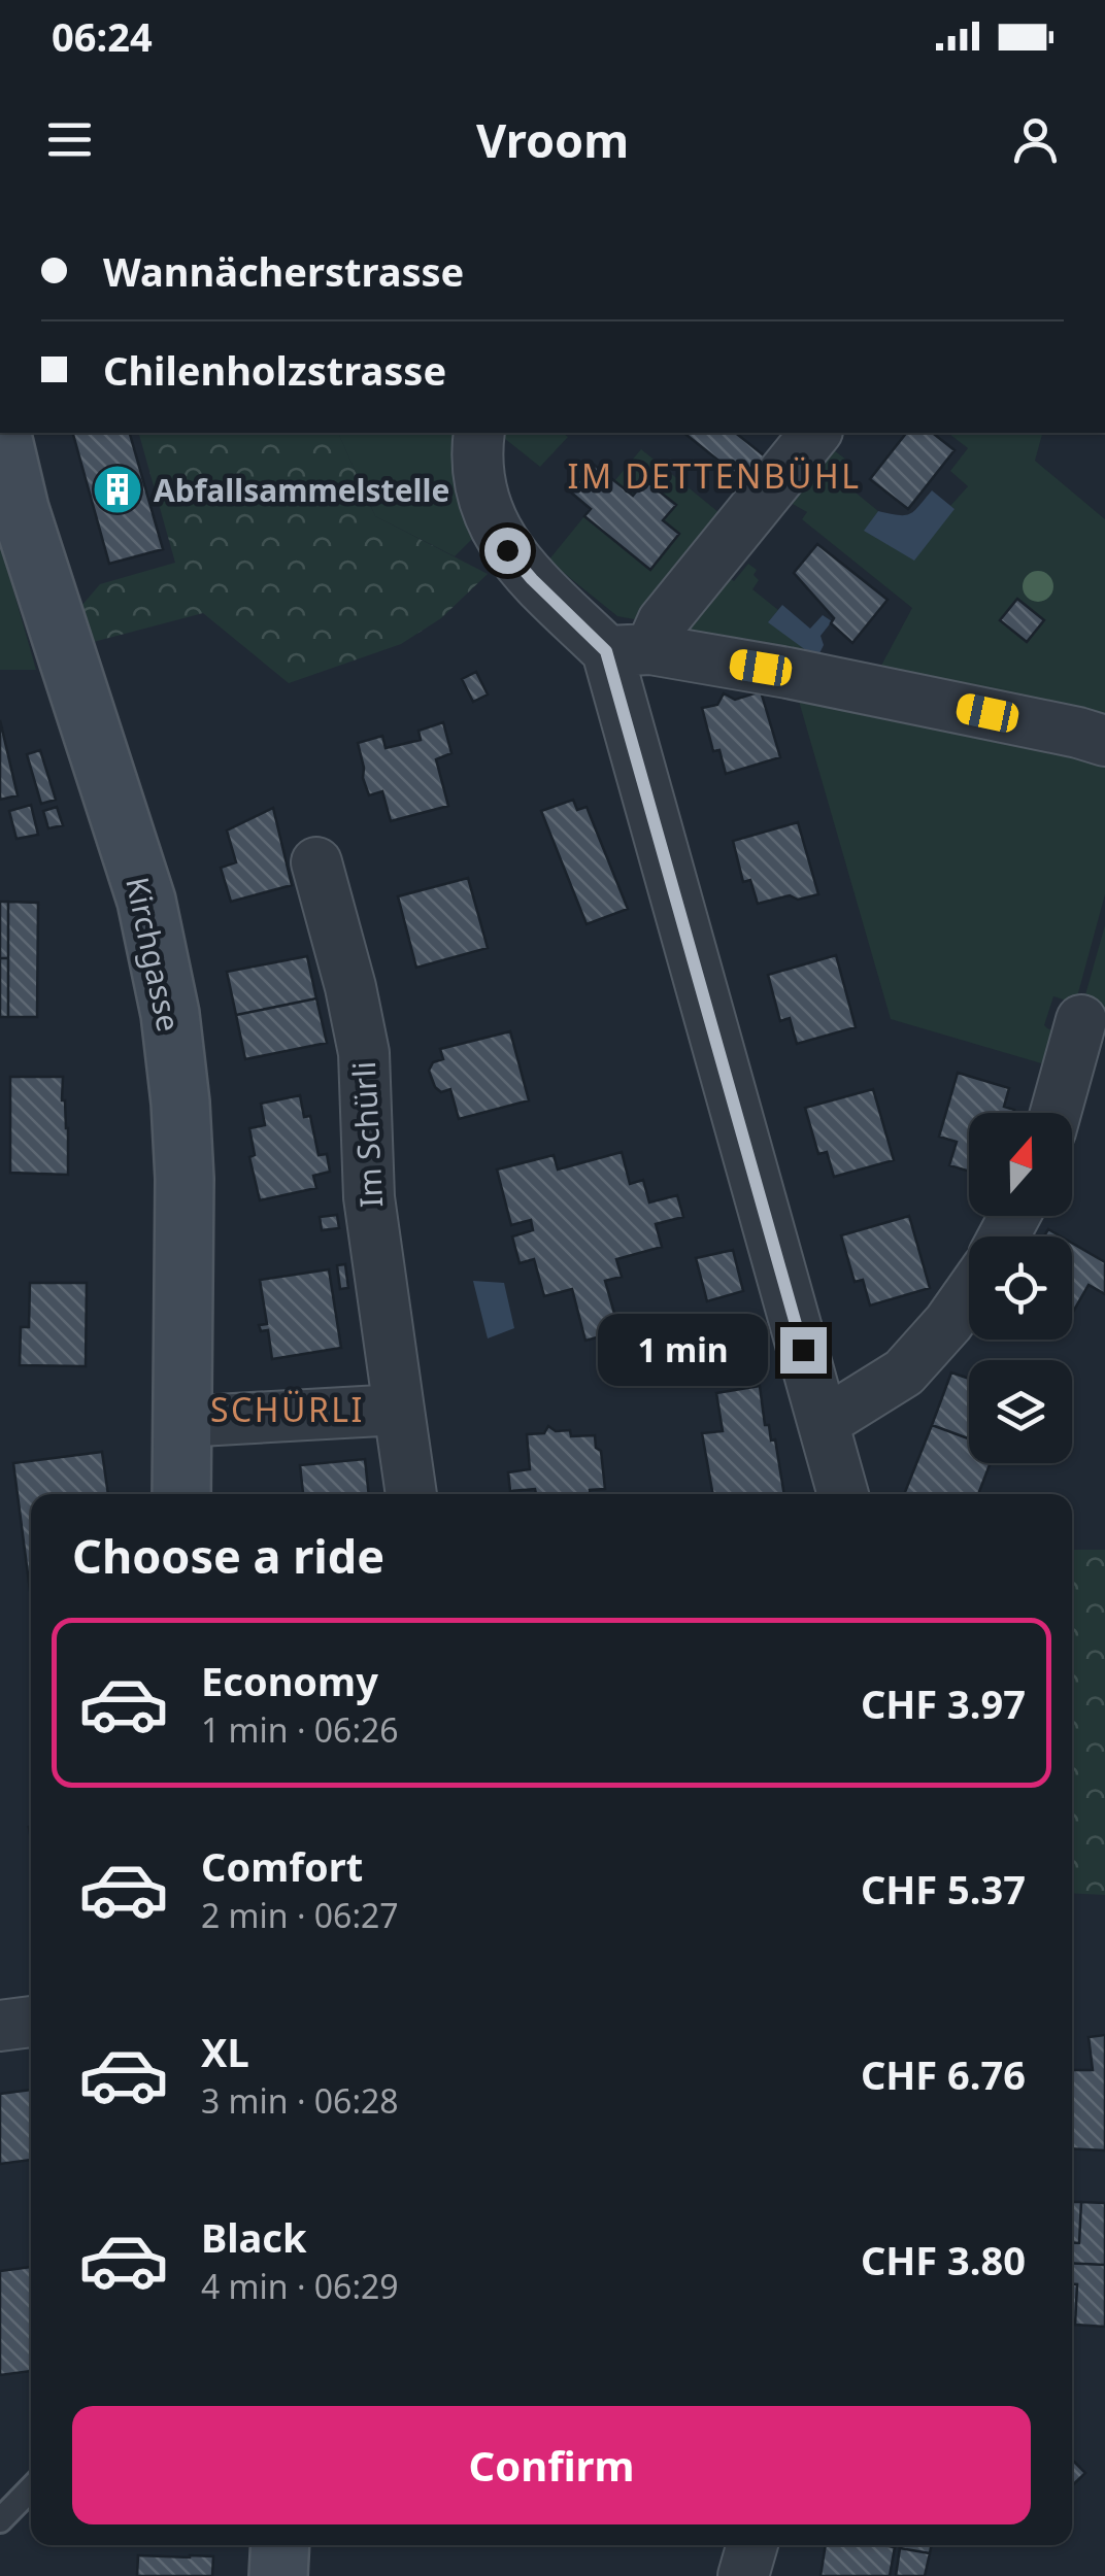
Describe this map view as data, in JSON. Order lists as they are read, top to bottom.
{
  "streets": {
    "street": ["Kirchgasse", "Im Schürli"]
  },
  "districts": ["IM DETTENBÜHL", "SCHÜRLI"],
  "places": {
    "building": ["Abfallsammelstelle"]
  },
  "north": "top",
  "page": {
    "status": "06:24",
    "header": "Vroom",
    "banner": ["Wannächerstrasse", "Chilenholzstrasse"],
    "bubble": "1 min",
    "heading": "Choose a ride",
    "list": [
      {
        "name": "Economy",
        "note": "1 min · 06:26",
        "value": "CHF 3.97"
      },
      {
        "name": "Comfort",
        "note": "2 min · 06:27",
        "value": "CHF 5.37"
      },
      {
        "name": "XL",
        "note": "3 min · 06:28",
        "value": "CHF 6.76"
      },
      {
        "name": "Black",
        "note": "4 min · 06:29",
        "value": "CHF 3.80"
      }
    ],
    "buttons": "Confirm"
  }
}
